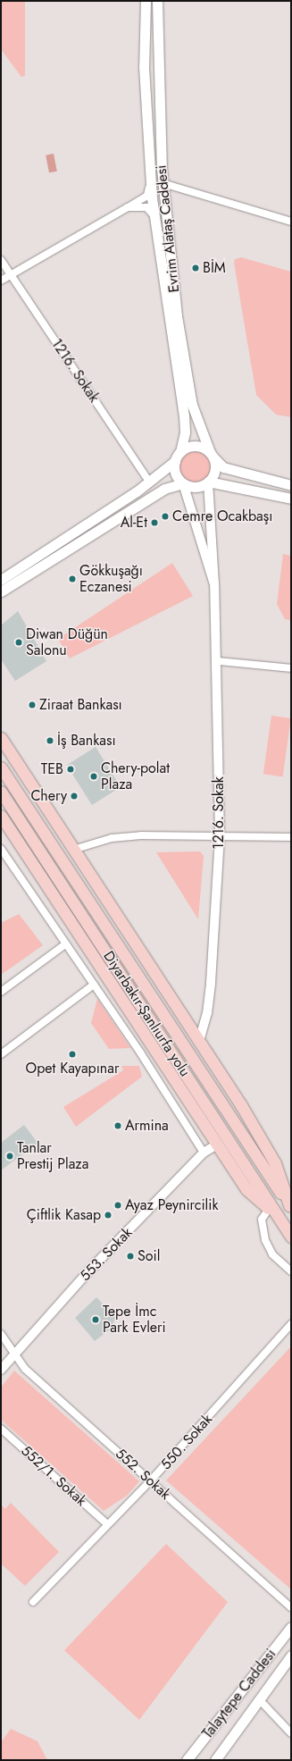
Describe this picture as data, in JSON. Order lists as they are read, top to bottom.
{
  "streets": {
    "highway": ["Diyarbakır-Şanlıurfa yolu"],
    "main road": ["Evrim Alataş Caddesi", "Talaytepe Caddesi"],
    "street": [
      "1216. Sokak",
      "553. Sokak",
      "550. Sokak",
      "552. Sokak",
      "552/1. Sokak"
    ]
  },
  "crossings": [
    ["553. Sokak", "552. Sokak"],
    ["550. Sokak", "552. Sokak"],
    ["550. Sokak", "552/1. Sokak"]
  ],
  "places": [
    "BİM",
    "Cemre Ocakbaşı",
    "Al-Et",
    "Gökkuşağı Eczanesi",
    "Diwan Düğün Salonu",
    "Ziraat Bankası",
    "İş Bankası",
    "TEB",
    "Chery-polat Plaza",
    "Chery",
    "Opet Kayapınar",
    "Armina",
    "Tanlar Prestij Plaza",
    "Ayaz Peynircilik",
    "Çiftlik Kasap",
    "Soil",
    "Tepe İmc Park Evleri"
  ]
}
